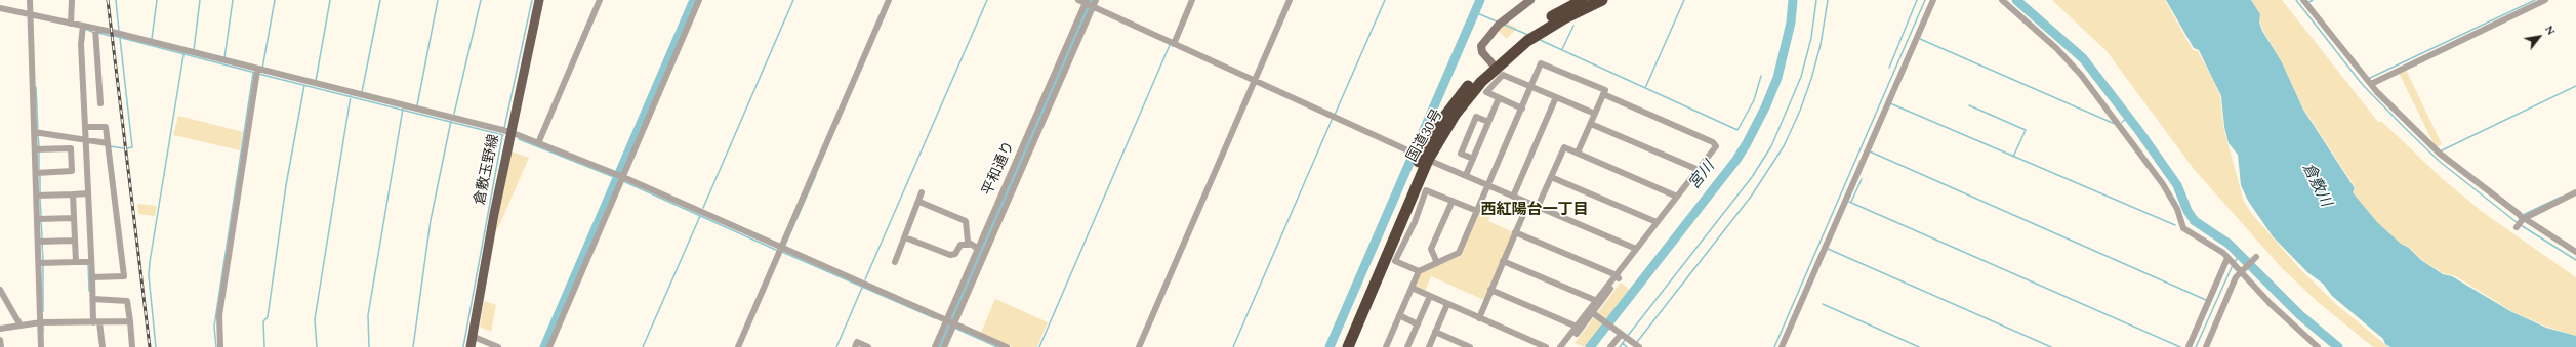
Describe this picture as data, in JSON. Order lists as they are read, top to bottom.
{
  "streets": {
    "highway": ["国道30号"],
    "main road": ["倉敷玉野線"],
    "street": ["平和通り"]
  },
  "districts": ["西紅陽台一丁目"],
  "water": ["宮川", "倉敷川"],
  "north": "top right"
}
